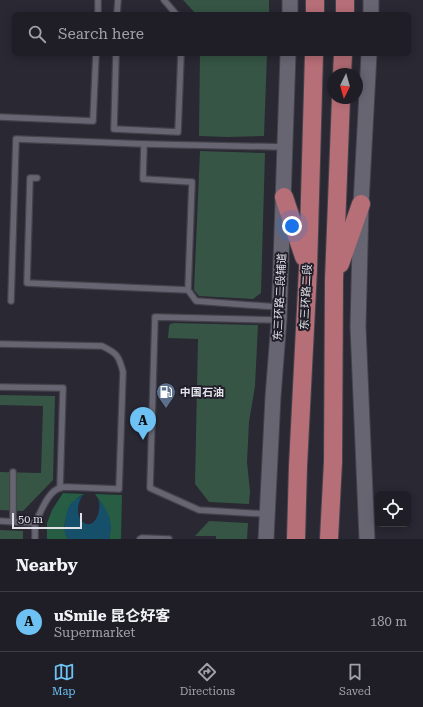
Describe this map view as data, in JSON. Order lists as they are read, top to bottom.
{
  "streets": {
    "highway": ["东三环路二段"],
    "main road": ["东三环路二段辅道"]
  },
  "places": {
    "fuel station": ["中国石油"]
  },
  "scale_bar": "50 m",
  "north": "bottom",
  "page": {
    "search": "Search here",
    "pins": "A",
    "scale": "50 m",
    "heading": "Nearby",
    "list": [
      {
        "mark": "A",
        "name": "uSmile 昆仑好客",
        "note": "Supermarket",
        "value": "180 m"
      }
    ],
    "nav": ["Map", "Directions", "Saved"]
  }
}
